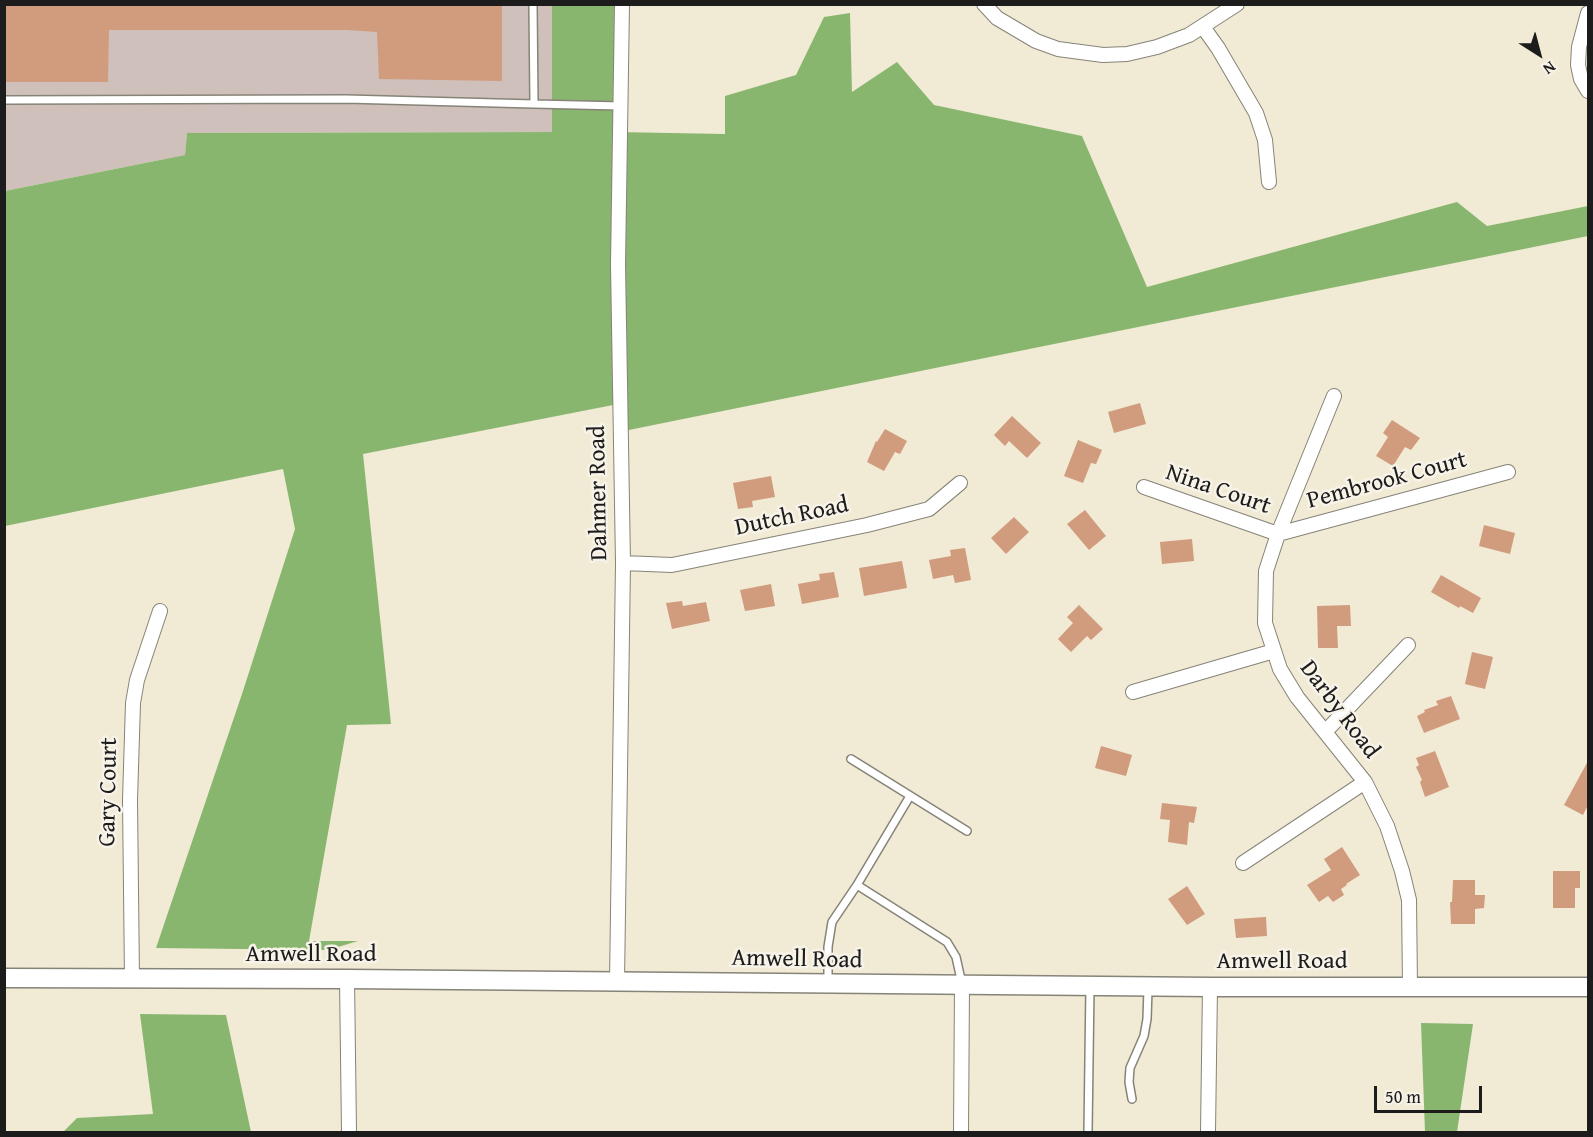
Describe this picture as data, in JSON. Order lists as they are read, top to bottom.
{
  "streets": {
    "main road": ["Amwell Road"],
    "street": [
      "Pembrook Court",
      "Nina Court",
      "Dahmer Road",
      "Dutch Road",
      "Darby Road",
      "Gary Court"
    ]
  },
  "crossings": [
    ["Pembrook Court", "Nina Court"],
    ["Pembrook Court", "Darby Road"],
    ["Nina Court", "Darby Road"],
    ["Dahmer Road", "Dutch Road"],
    ["Dahmer Road", "Amwell Road"],
    ["Darby Road", "Amwell Road"],
    ["Gary Court", "Amwell Road"]
  ],
  "scale_bar": "50 m",
  "north": "bottom right"
}
